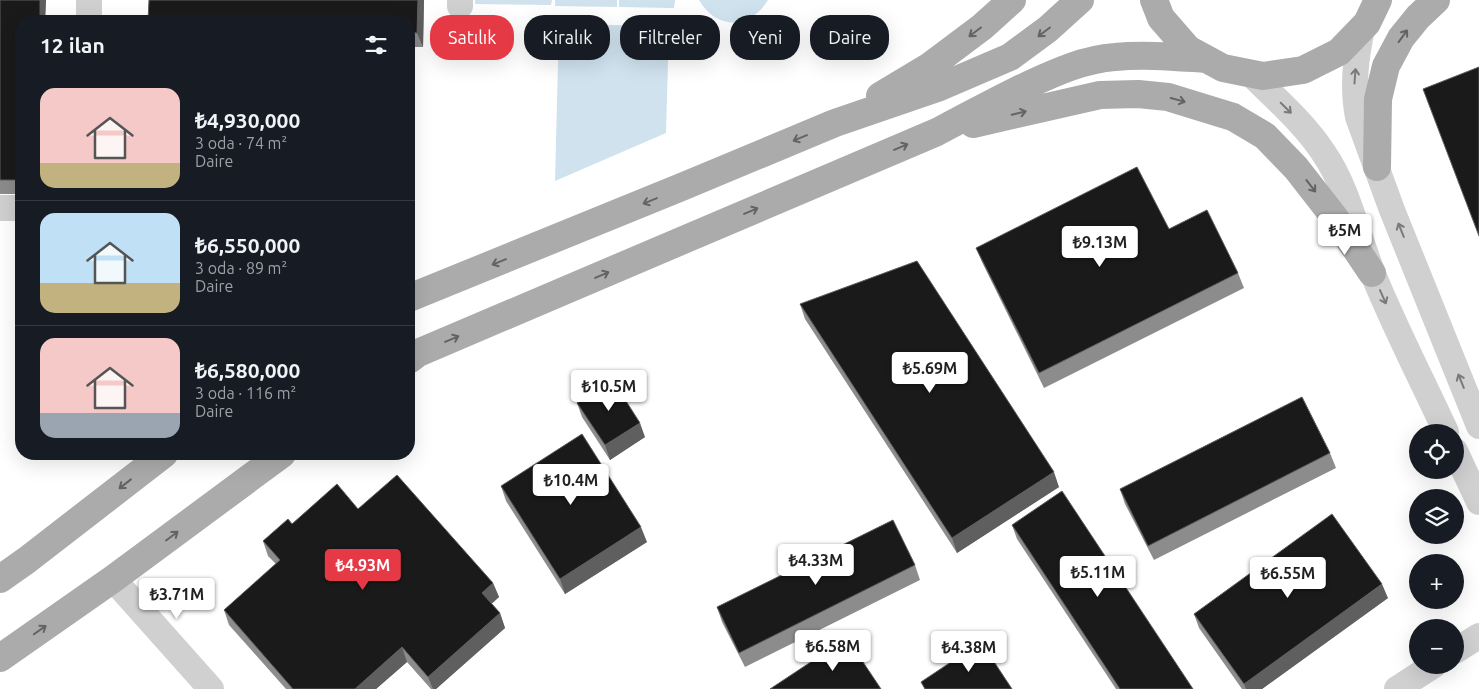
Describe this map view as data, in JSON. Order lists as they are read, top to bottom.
{
  "page": {
    "chip": [
      "Satılık",
      "Kiralık",
      "Filtreler",
      "Yeni",
      "Daire"
    ],
    "heading": "12 ilan",
    "list": [
      {
        "name": "₺4,930,000",
        "note": "3 oda · 74 m² · Daire"
      },
      {
        "name": "₺6,550,000",
        "note": "3 oda · 89 m² · Daire"
      },
      {
        "name": "₺6,580,000",
        "note": "3 oda · 116 m² · Daire"
      }
    ],
    "price": [
      "₺5M",
      "₺9.13M",
      "₺5.69M",
      "₺10.5M",
      "₺10.4M",
      "₺4.33M",
      "₺4.93M",
      "₺5.11M",
      "₺6.55M",
      "₺3.71M",
      "₺6.58M",
      "₺4.38M"
    ],
    "map_buttons": ["+", "−"]
  }
}
